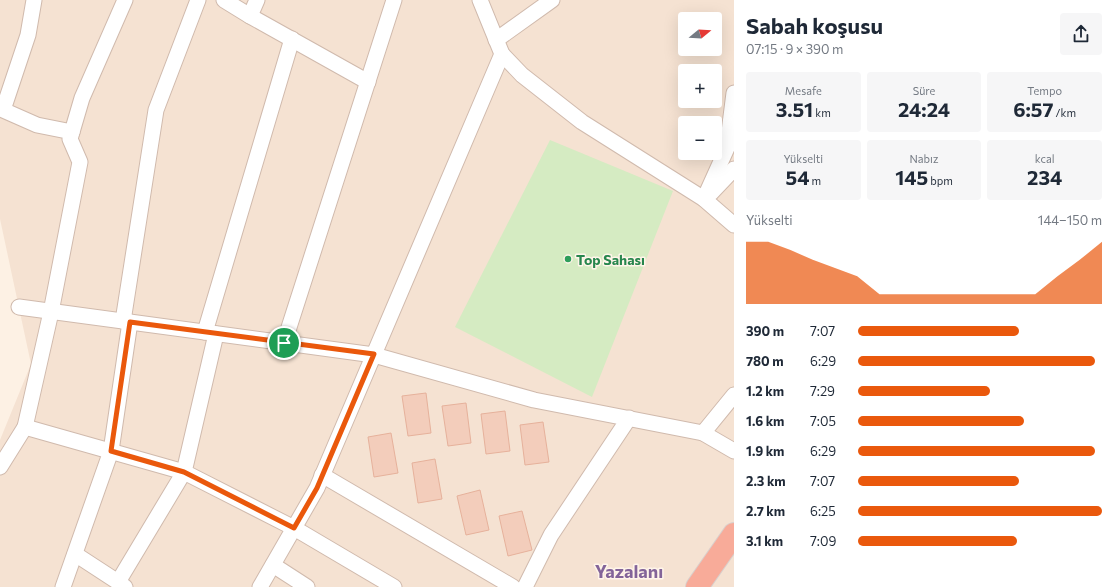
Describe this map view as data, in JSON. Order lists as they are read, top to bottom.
{
  "districts": ["Yazalanı"],
  "places": ["Top Sahası"],
  "north": "right",
  "page": {
    "heading": ["Sabah koşusu", "07:15 · 9 × 390 m"],
    "map_buttons": ["+", "−"],
    "stats": [
      ["Mesafe", "3.51 km"],
      ["Süre", "24:24"],
      ["Tempo", "6:57 /km"],
      ["Yükselti", "54 m"],
      ["Nabız", "145 bpm"],
      ["kcal", "234"]
    ],
    "chart": ["Yükselti", "144–150 m"],
    "list": [
      {
        "name": "390 m",
        "note": "7:07"
      },
      {
        "name": "780 m",
        "note": "6:29"
      },
      {
        "name": "1.2 km",
        "note": "7:29"
      },
      {
        "name": "1.6 km",
        "note": "7:05"
      },
      {
        "name": "1.9 km",
        "note": "6:29"
      },
      {
        "name": "2.3 km",
        "note": "7:07"
      },
      {
        "name": "2.7 km",
        "note": "6:25"
      },
      {
        "name": "3.1 km",
        "note": "7:09"
      }
    ]
  }
}
